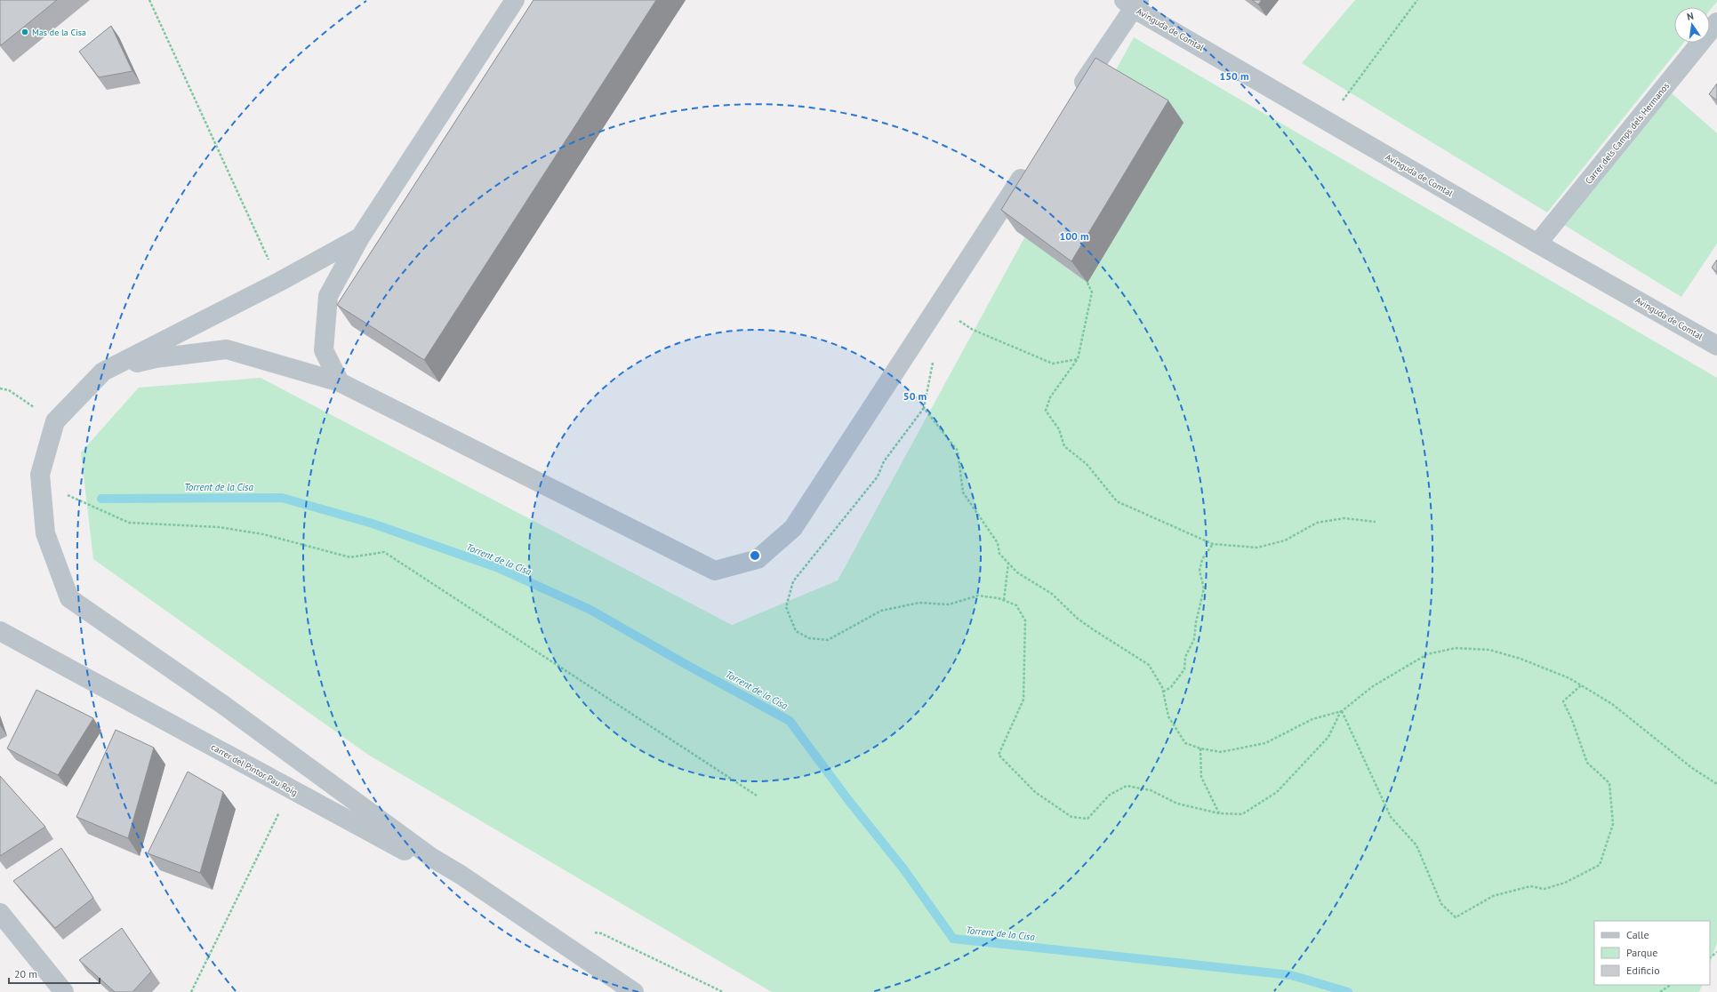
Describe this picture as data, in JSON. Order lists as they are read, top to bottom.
{
  "streets": {
    "street": ["Avinguda de Comtal", "Carrer dels Camps dels Hermanos", "carrer del Pintor Pau Roig"]
  },
  "crossings": [
    ["Avinguda de Comtal", "Carrer dels Camps dels Hermanos"]
  ],
  "water": ["Torrent de la Cisa"],
  "places": ["Mas de la Cisa"],
  "legend": ["Calle", "Parque", "Edificio"],
  "scale_bar": "20 m",
  "north": "top",
  "rings": ["150 m", "100 m", "50 m"]
}
